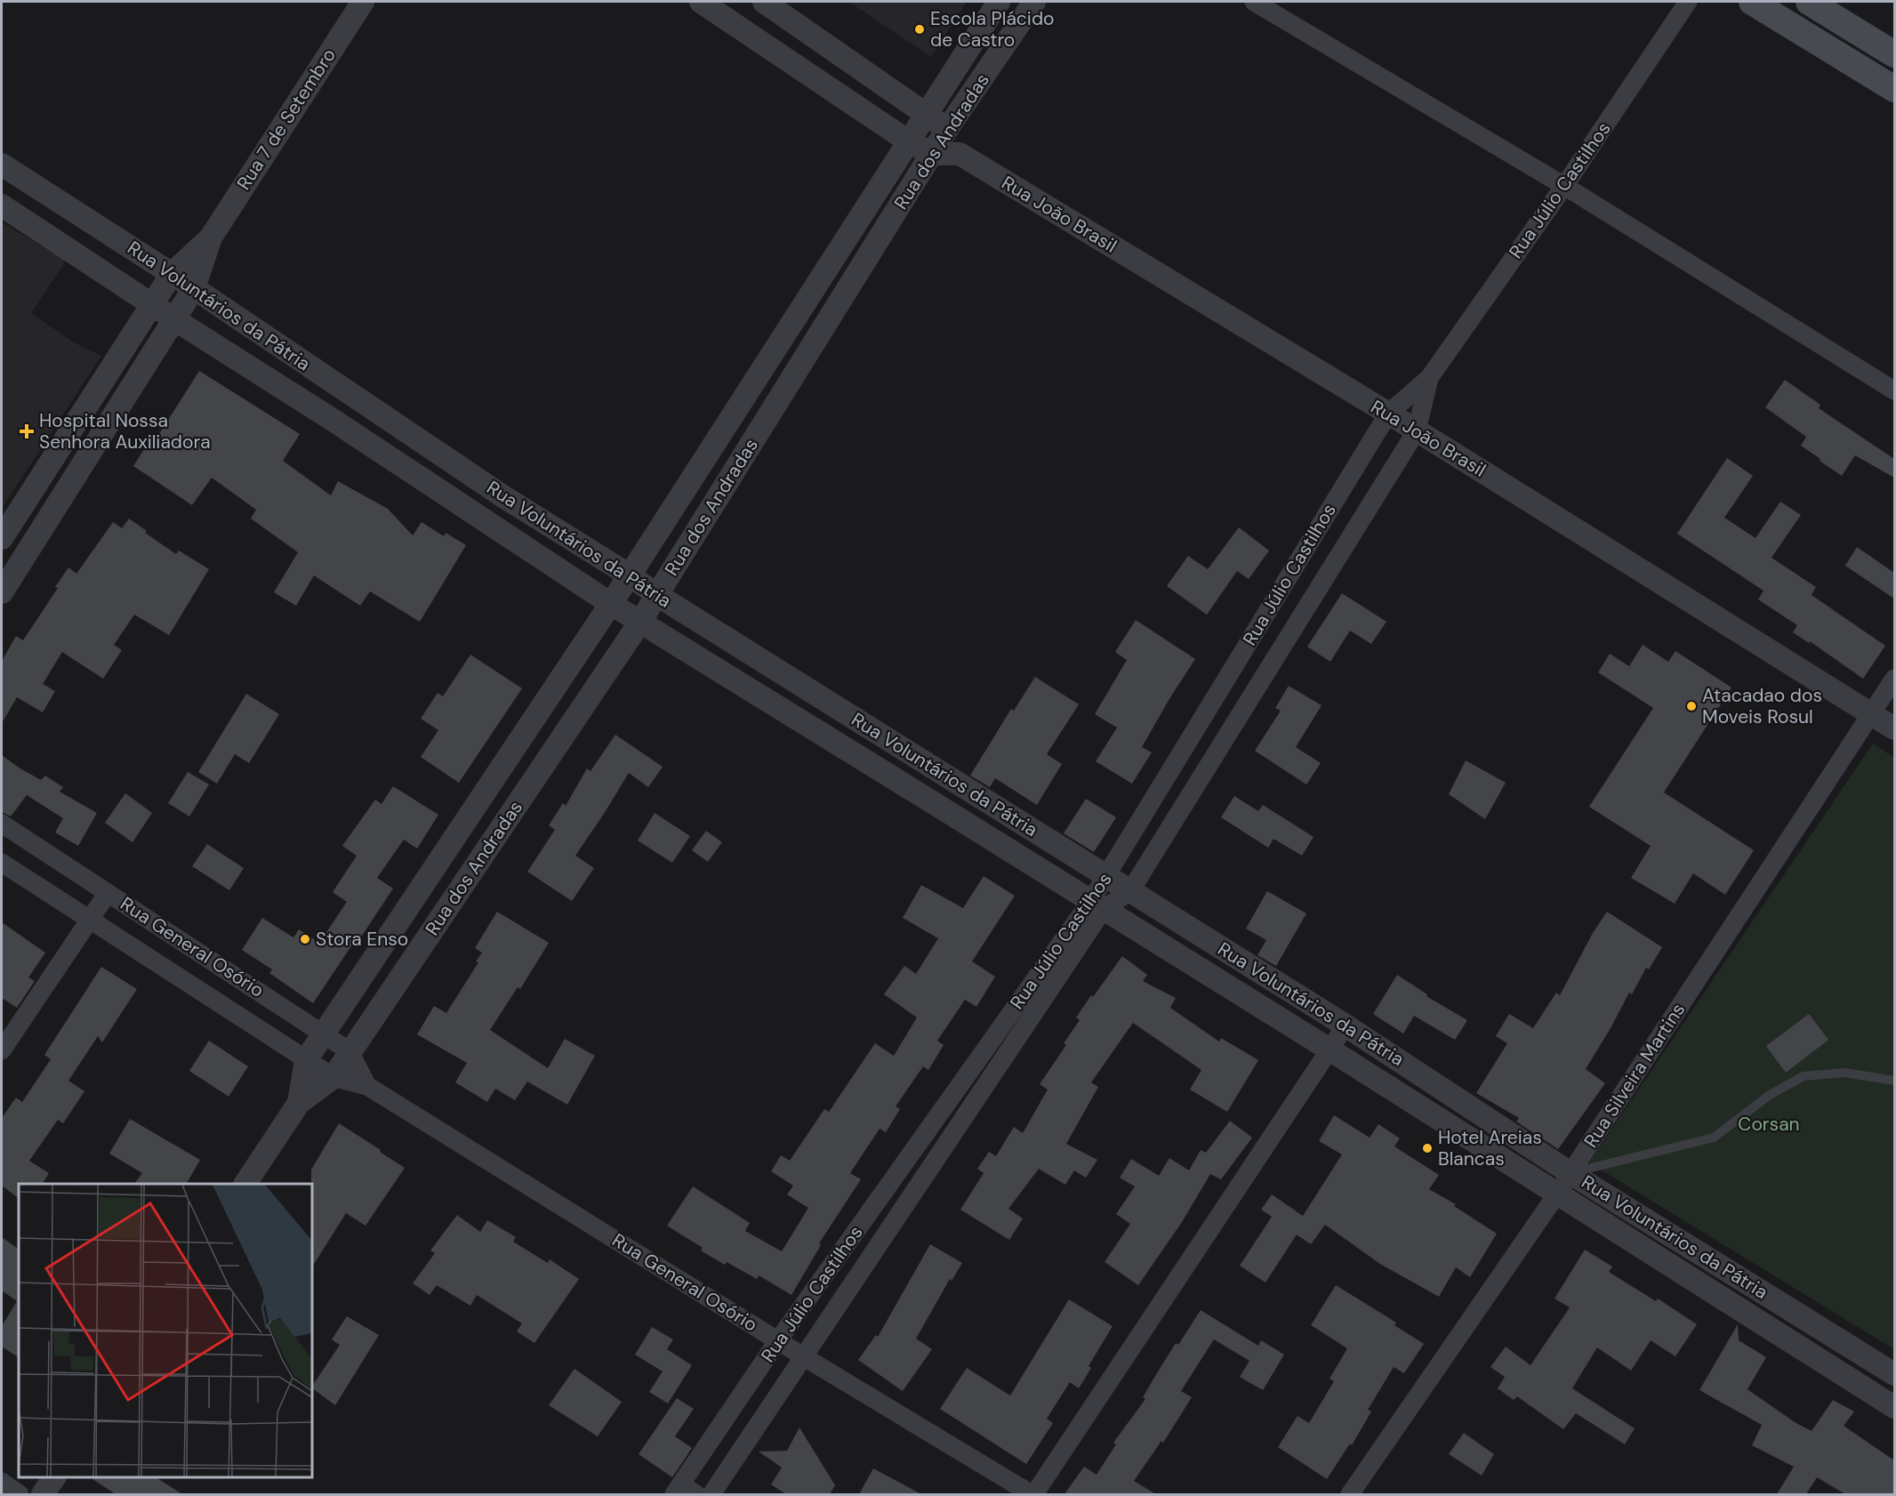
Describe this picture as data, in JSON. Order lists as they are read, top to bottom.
{
  "streets": {
    "street": [
      "Rua 7 de Setembro",
      "Rua dos Andradas",
      "Rua Júlio Castilhos",
      "Rua João Brasil",
      "Rua Voluntários da Pátria",
      "Rua General Osório",
      "Rua Silveira Martins"
    ]
  },
  "crossings": [
    ["Rua 7 de Setembro", "Rua Voluntários da Pátria"],
    ["Rua dos Andradas", "Rua Voluntários da Pátria"],
    ["Rua dos Andradas", "Rua General Osório"],
    ["Rua Júlio Castilhos", "Rua João Brasil"],
    ["Rua Júlio Castilhos", "Rua Voluntários da Pátria"],
    ["Rua Júlio Castilhos", "Rua General Osório"],
    ["Rua João Brasil", "Rua Silveira Martins"],
    ["Rua Voluntários da Pátria", "Rua Silveira Martins"]
  ],
  "parks": ["Corsan"],
  "places": {
    "other": [
      "Escola Plácido de Castro",
      "Atacadao dos Moveis Rosul",
      "Stora Enso",
      "Hotel Areias Blancas"
    ],
    "health": ["Hospital Nossa Senhora Auxiliadora"]
  }
}
